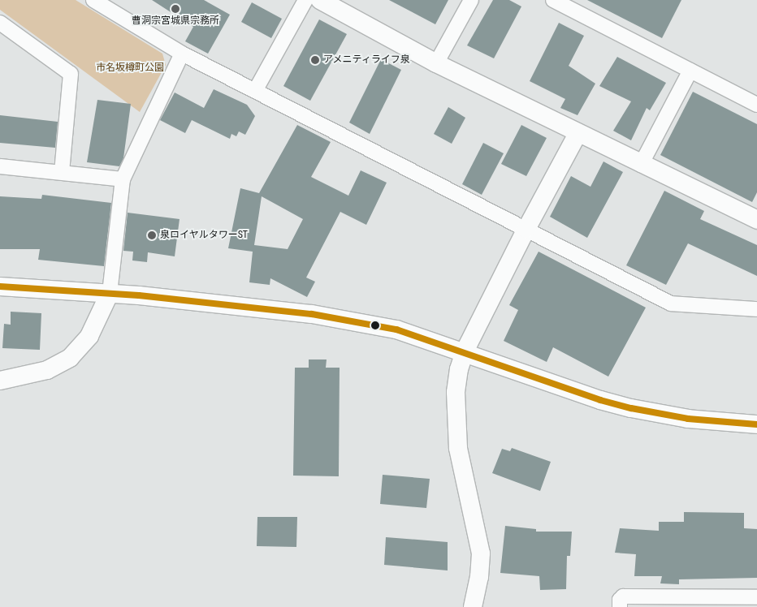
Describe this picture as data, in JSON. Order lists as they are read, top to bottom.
{
  "parks": ["市名坂樽町公園"],
  "places": ["曹洞宗宮城県宗務所", "アメニティライフ泉", "泉ロイヤルタワーST"]
}
